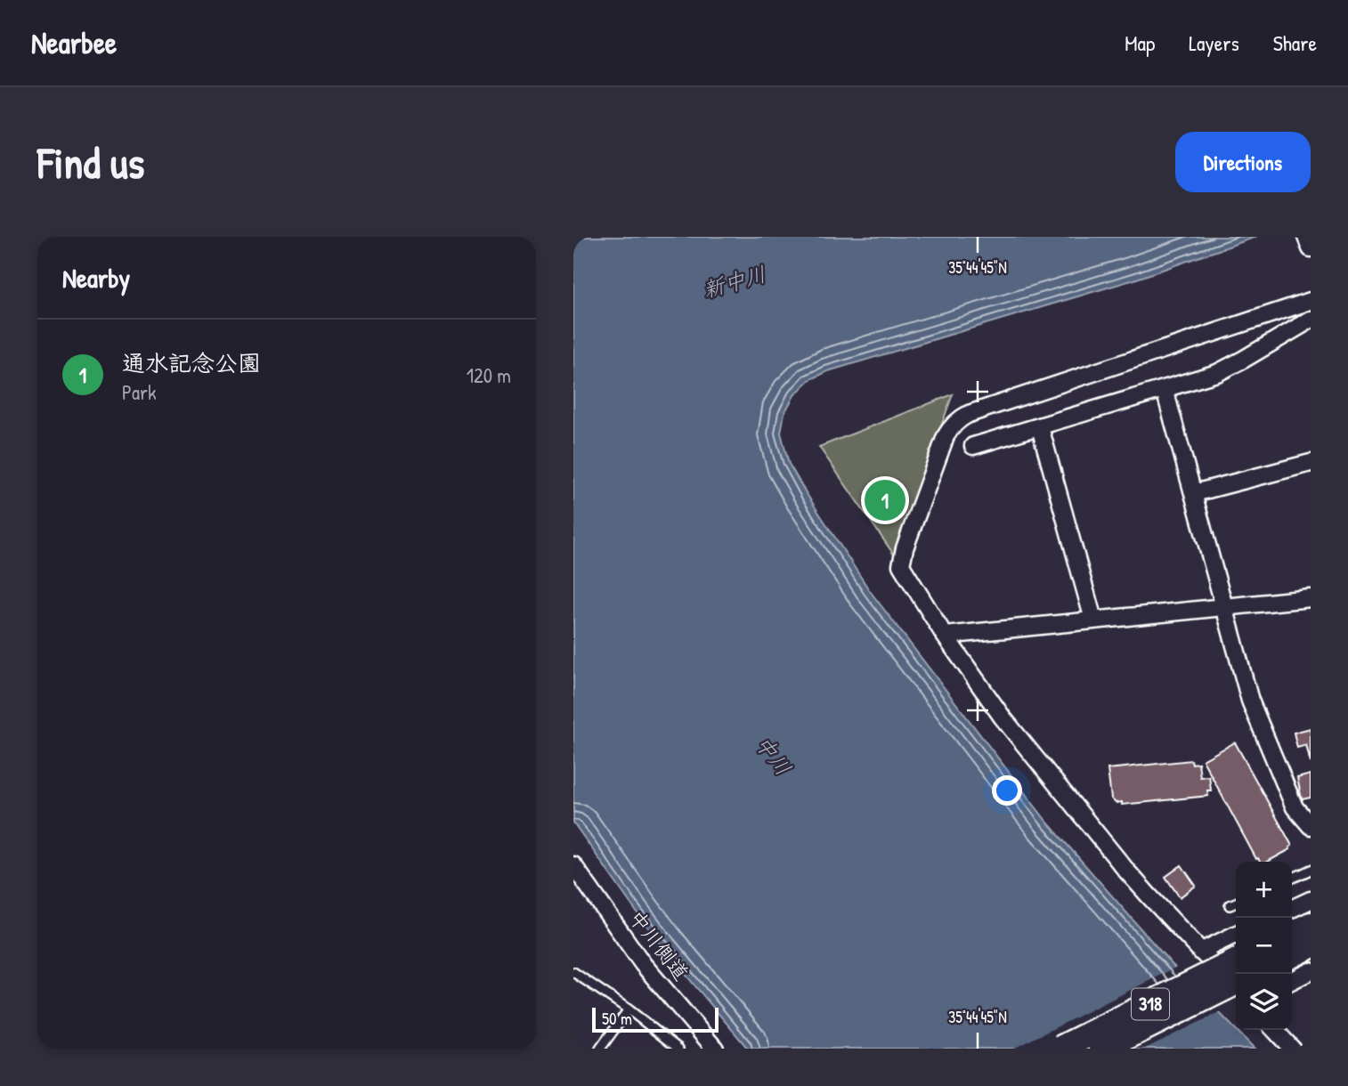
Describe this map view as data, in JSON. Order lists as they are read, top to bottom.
{
  "streets": {
    "main road": ["318"],
    "street": ["中川側道"]
  },
  "water": ["新中川", "中川"],
  "scale_bar": "50 m",
  "page": {
    "header": "Nearbee",
    "nav": ["Map", "Layers", "Share"],
    "buttons": "Directions",
    "title": "Find us",
    "heading": "Nearby",
    "list": [
      {
        "mark": "1",
        "name": "通水記念公園",
        "note": "Park",
        "value": "120 m"
      }
    ],
    "pins": "1",
    "map_buttons": ["+", "−"],
    "scale": "50 m"
  },
  "coordinates": ["35°44'45\"N"]
}
